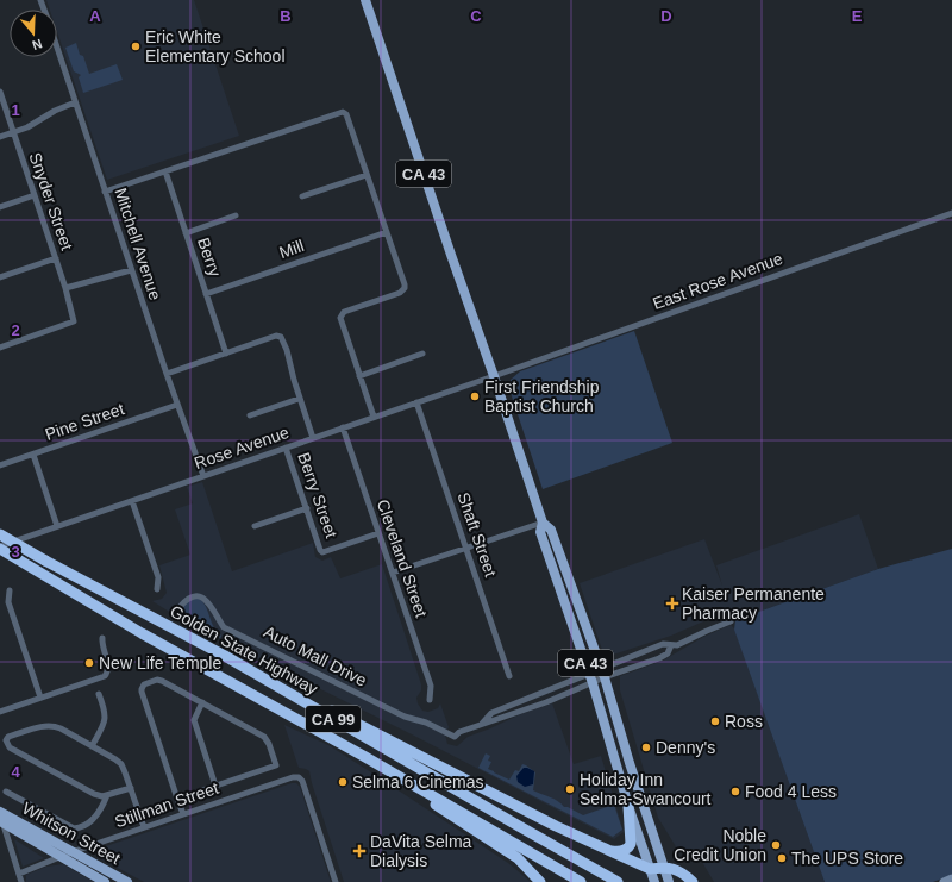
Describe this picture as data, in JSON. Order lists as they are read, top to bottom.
{
  "streets": {
    "highway": ["Golden State Highway", "CA 99"],
    "main road": ["CA 43", "Whitson Street"],
    "street": [
      "Snyder Street",
      "Mitchell Avenue",
      "Mill",
      "Berry",
      "East Rose Avenue",
      "Pine Street",
      "Rose Avenue",
      "Berry Street",
      "Shaft Street",
      "Cleveland Street",
      "Auto Mall Drive",
      "Stillman Street"
    ]
  },
  "crossings": [
    ["CA 43", "East Rose Avenue"],
    ["CA 43", "Rose Avenue"],
    ["Mitchell Avenue", "Pine Street"],
    ["Mitchell Avenue", "Rose Avenue"],
    ["Mill", "Berry"],
    ["East Rose Avenue", "Rose Avenue"],
    ["Rose Avenue", "Berry Street"],
    ["Rose Avenue", "Shaft Street"],
    ["Rose Avenue", "Cleveland Street"],
    ["Rose Avenue", "Golden State Highway"],
    ["Berry Street", "Cleveland Street"],
    ["Stillman Street", "Whitson Street"]
  ],
  "places": {
    "other": [
      "Eric White Elementary School",
      "First Friendship Baptist Church",
      "New Life Temple",
      "Ross",
      "Denny's",
      "Selma 6 Cinemas",
      "Holiday Inn Selma-Swancourt",
      "Food 4 Less",
      "Noble Credit Union",
      "The UPS Store"
    ],
    "health": ["Kaiser Permanente Pharmacy", "DaVita Selma Dialysis"]
  },
  "north": "bottom",
  "grid": {
    "columns": [
      "A",
      "B",
      "C",
      "D",
      "E"
    ],
    "rows": [
      "1",
      "2",
      "3",
      "4"
    ]
  }
}
